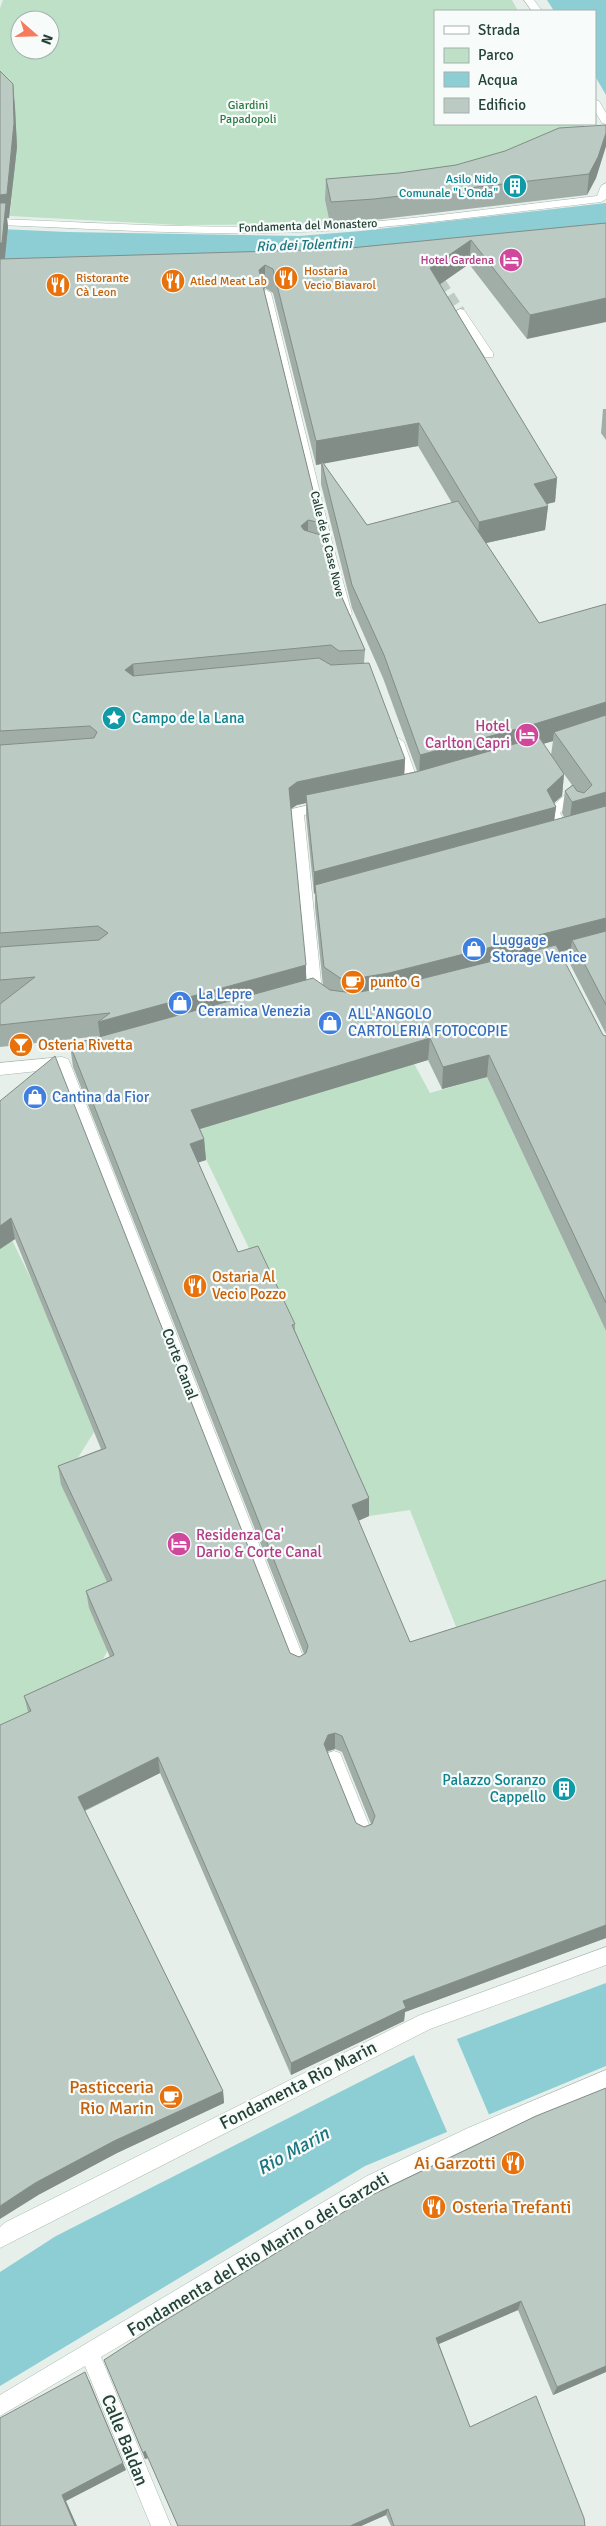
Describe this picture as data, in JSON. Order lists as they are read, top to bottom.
{
  "streets": {
    "street": [
      "Fondamenta del Monastero",
      "Calle de le Case Nove",
      "Corte Canal",
      "Fondamenta Rio Marin",
      "Fondamenta del Rio Marin o dei Garzoti",
      "Calle Baldan"
    ]
  },
  "crossings": [
    ["Fondamenta del Rio Marin o dei Garzoti", "Calle Baldan"]
  ],
  "water": ["Rio dei Tolentini", "Rio Marin"],
  "parks": ["Giardini Papadopoli"],
  "places": {
    "building": ["Asilo Nido Comunale \"L'Onda\"", "Palazzo Soranzo Cappello"],
    "hotel": ["Hotel Gardena", "Hotel Carlton Capri", "Residenza Ca' Dario & Corte Canal"],
    "restaurant": [
      "Hostaria Vecio Biavarol",
      "Atled Meat Lab",
      "Ristorante Cà Leon",
      "Ostaria Al Vecio Pozzo",
      "Ai Garzotti",
      "Osteria Trefanti"
    ],
    "place": ["Campo de la Lana"],
    "shop": [
      "Luggage Storage Venice",
      "La Lepre Ceramica Venezia",
      "ALL'ANGOLO CARTOLERIA FOTOCOPIE",
      "Cantina da Fior"
    ],
    "cafe": ["punto G", "Pasticceria Rio Marin"],
    "bar": ["Osteria Rivetta"]
  },
  "legend": [
    "Strada",
    "Parco",
    "Acqua",
    "Edificio"
  ],
  "north": "right"
}
